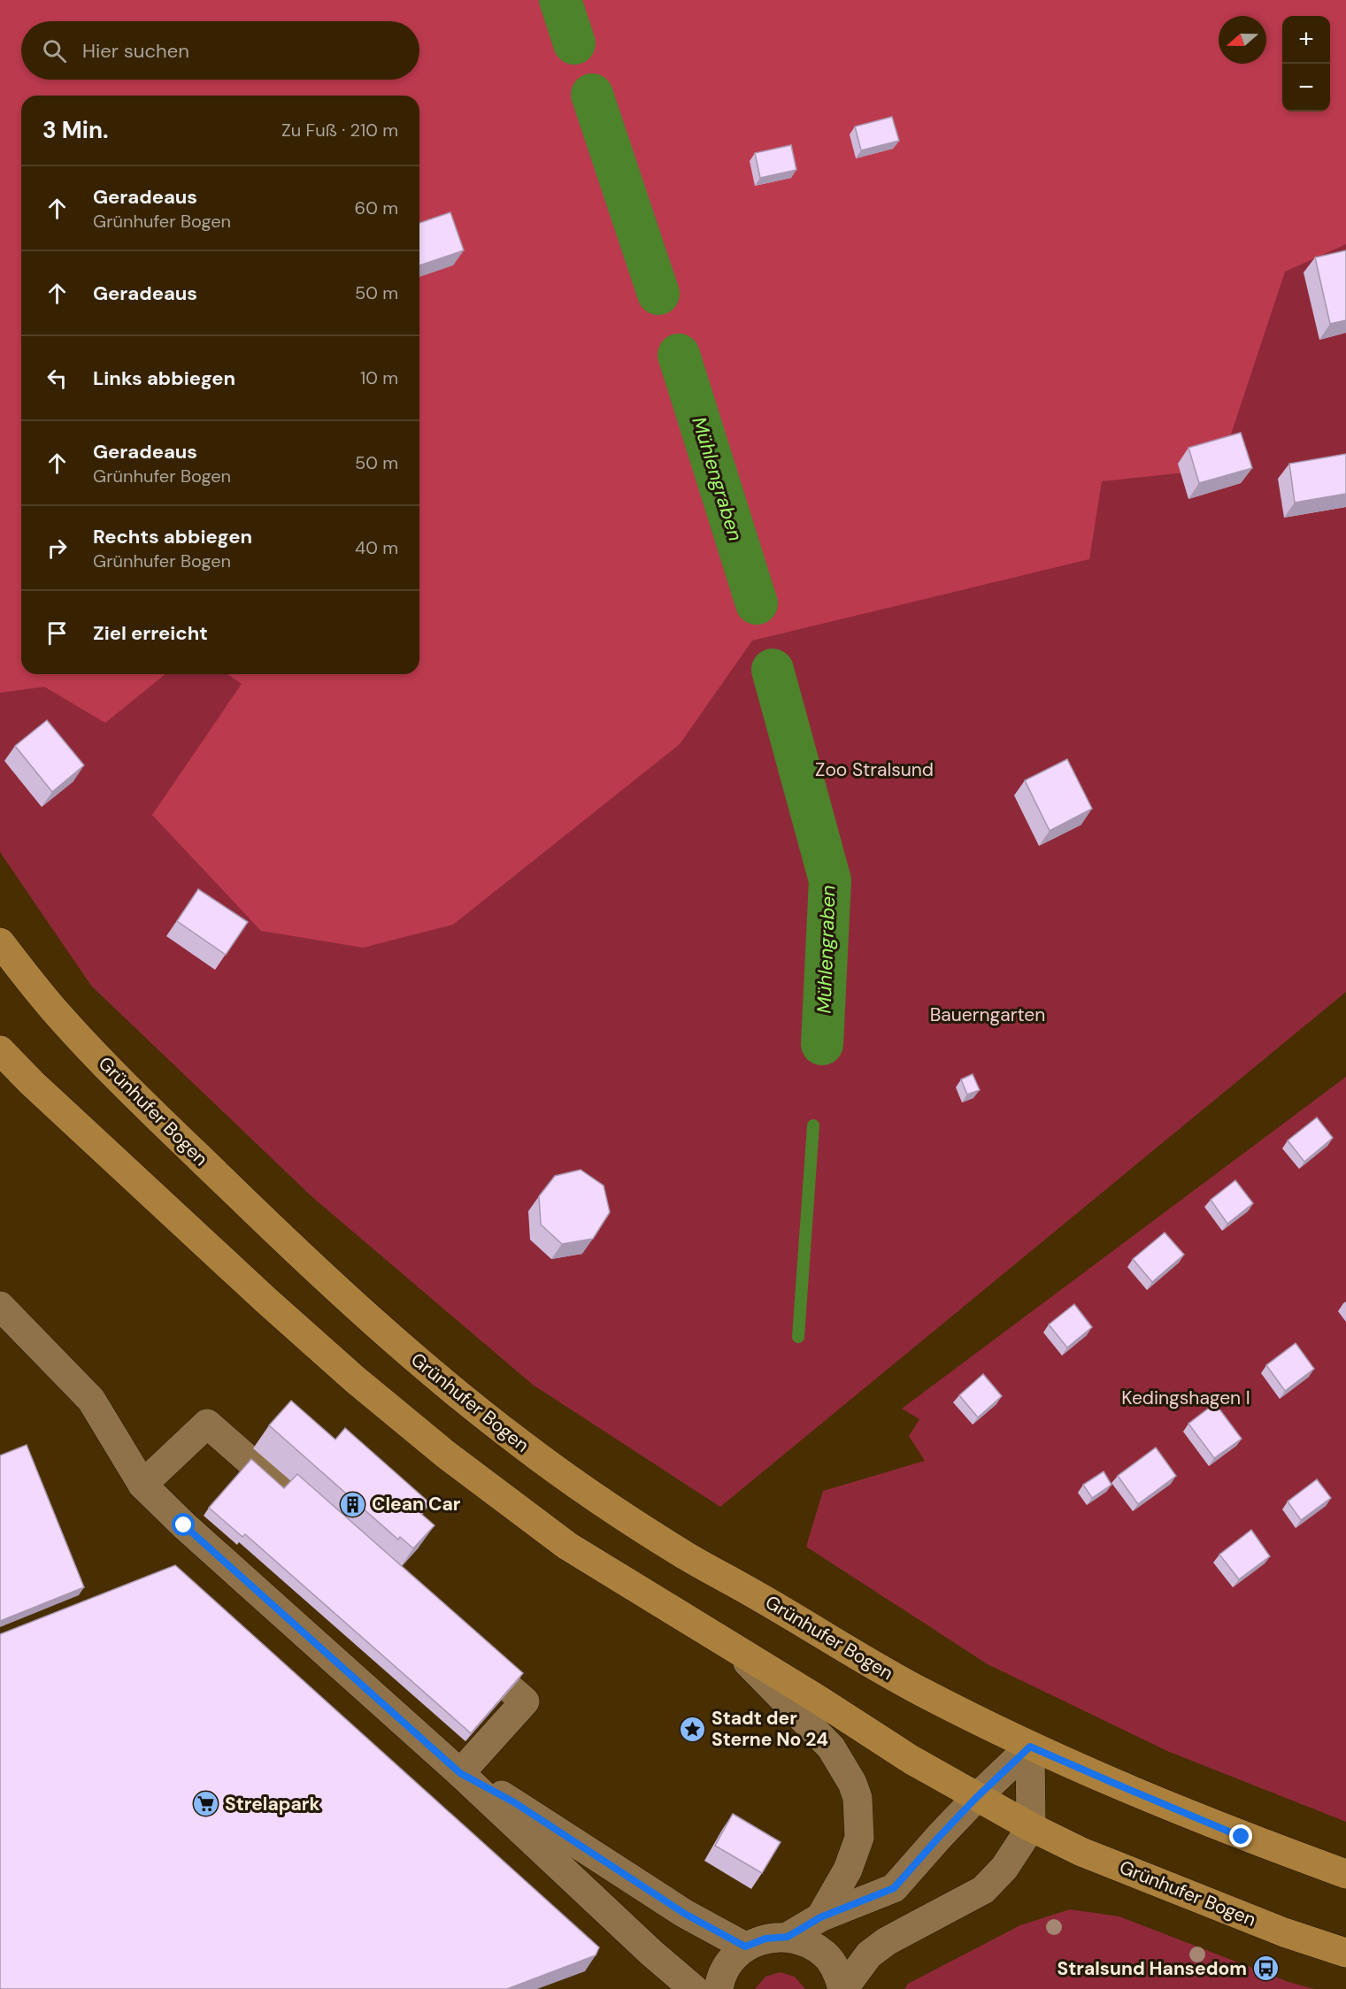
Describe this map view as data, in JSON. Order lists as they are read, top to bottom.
{
  "streets": {
    "main road": ["Grünhufer Bogen"]
  },
  "water": ["Mühlengraben"],
  "parks": ["Zoo Stralsund", "Bauerngarten", "Kedingshagen I"],
  "places": {
    "building": ["Clean Car"],
    "place": ["Stadt der Sterne No 24"],
    "supermarket": ["Strelapark"],
    "bus stop": ["Stralsund Hansedom"]
  },
  "north": "left",
  "page": {
    "map_buttons": ["+", "−"],
    "search": "Hier suchen",
    "heading": ["3 Min.", "Zu Fuß · 210 m"],
    "list": [
      ["Geradeaus", "Grünhufer Bogen", "60 m"],
      ["Geradeaus", "50 m"],
      ["Links abbiegen", "10 m"],
      ["Geradeaus", "Grünhufer Bogen", "50 m"],
      ["Rechts abbiegen", "Grünhufer Bogen", "40 m"],
      "Ziel erreicht"
    ]
  }
}
